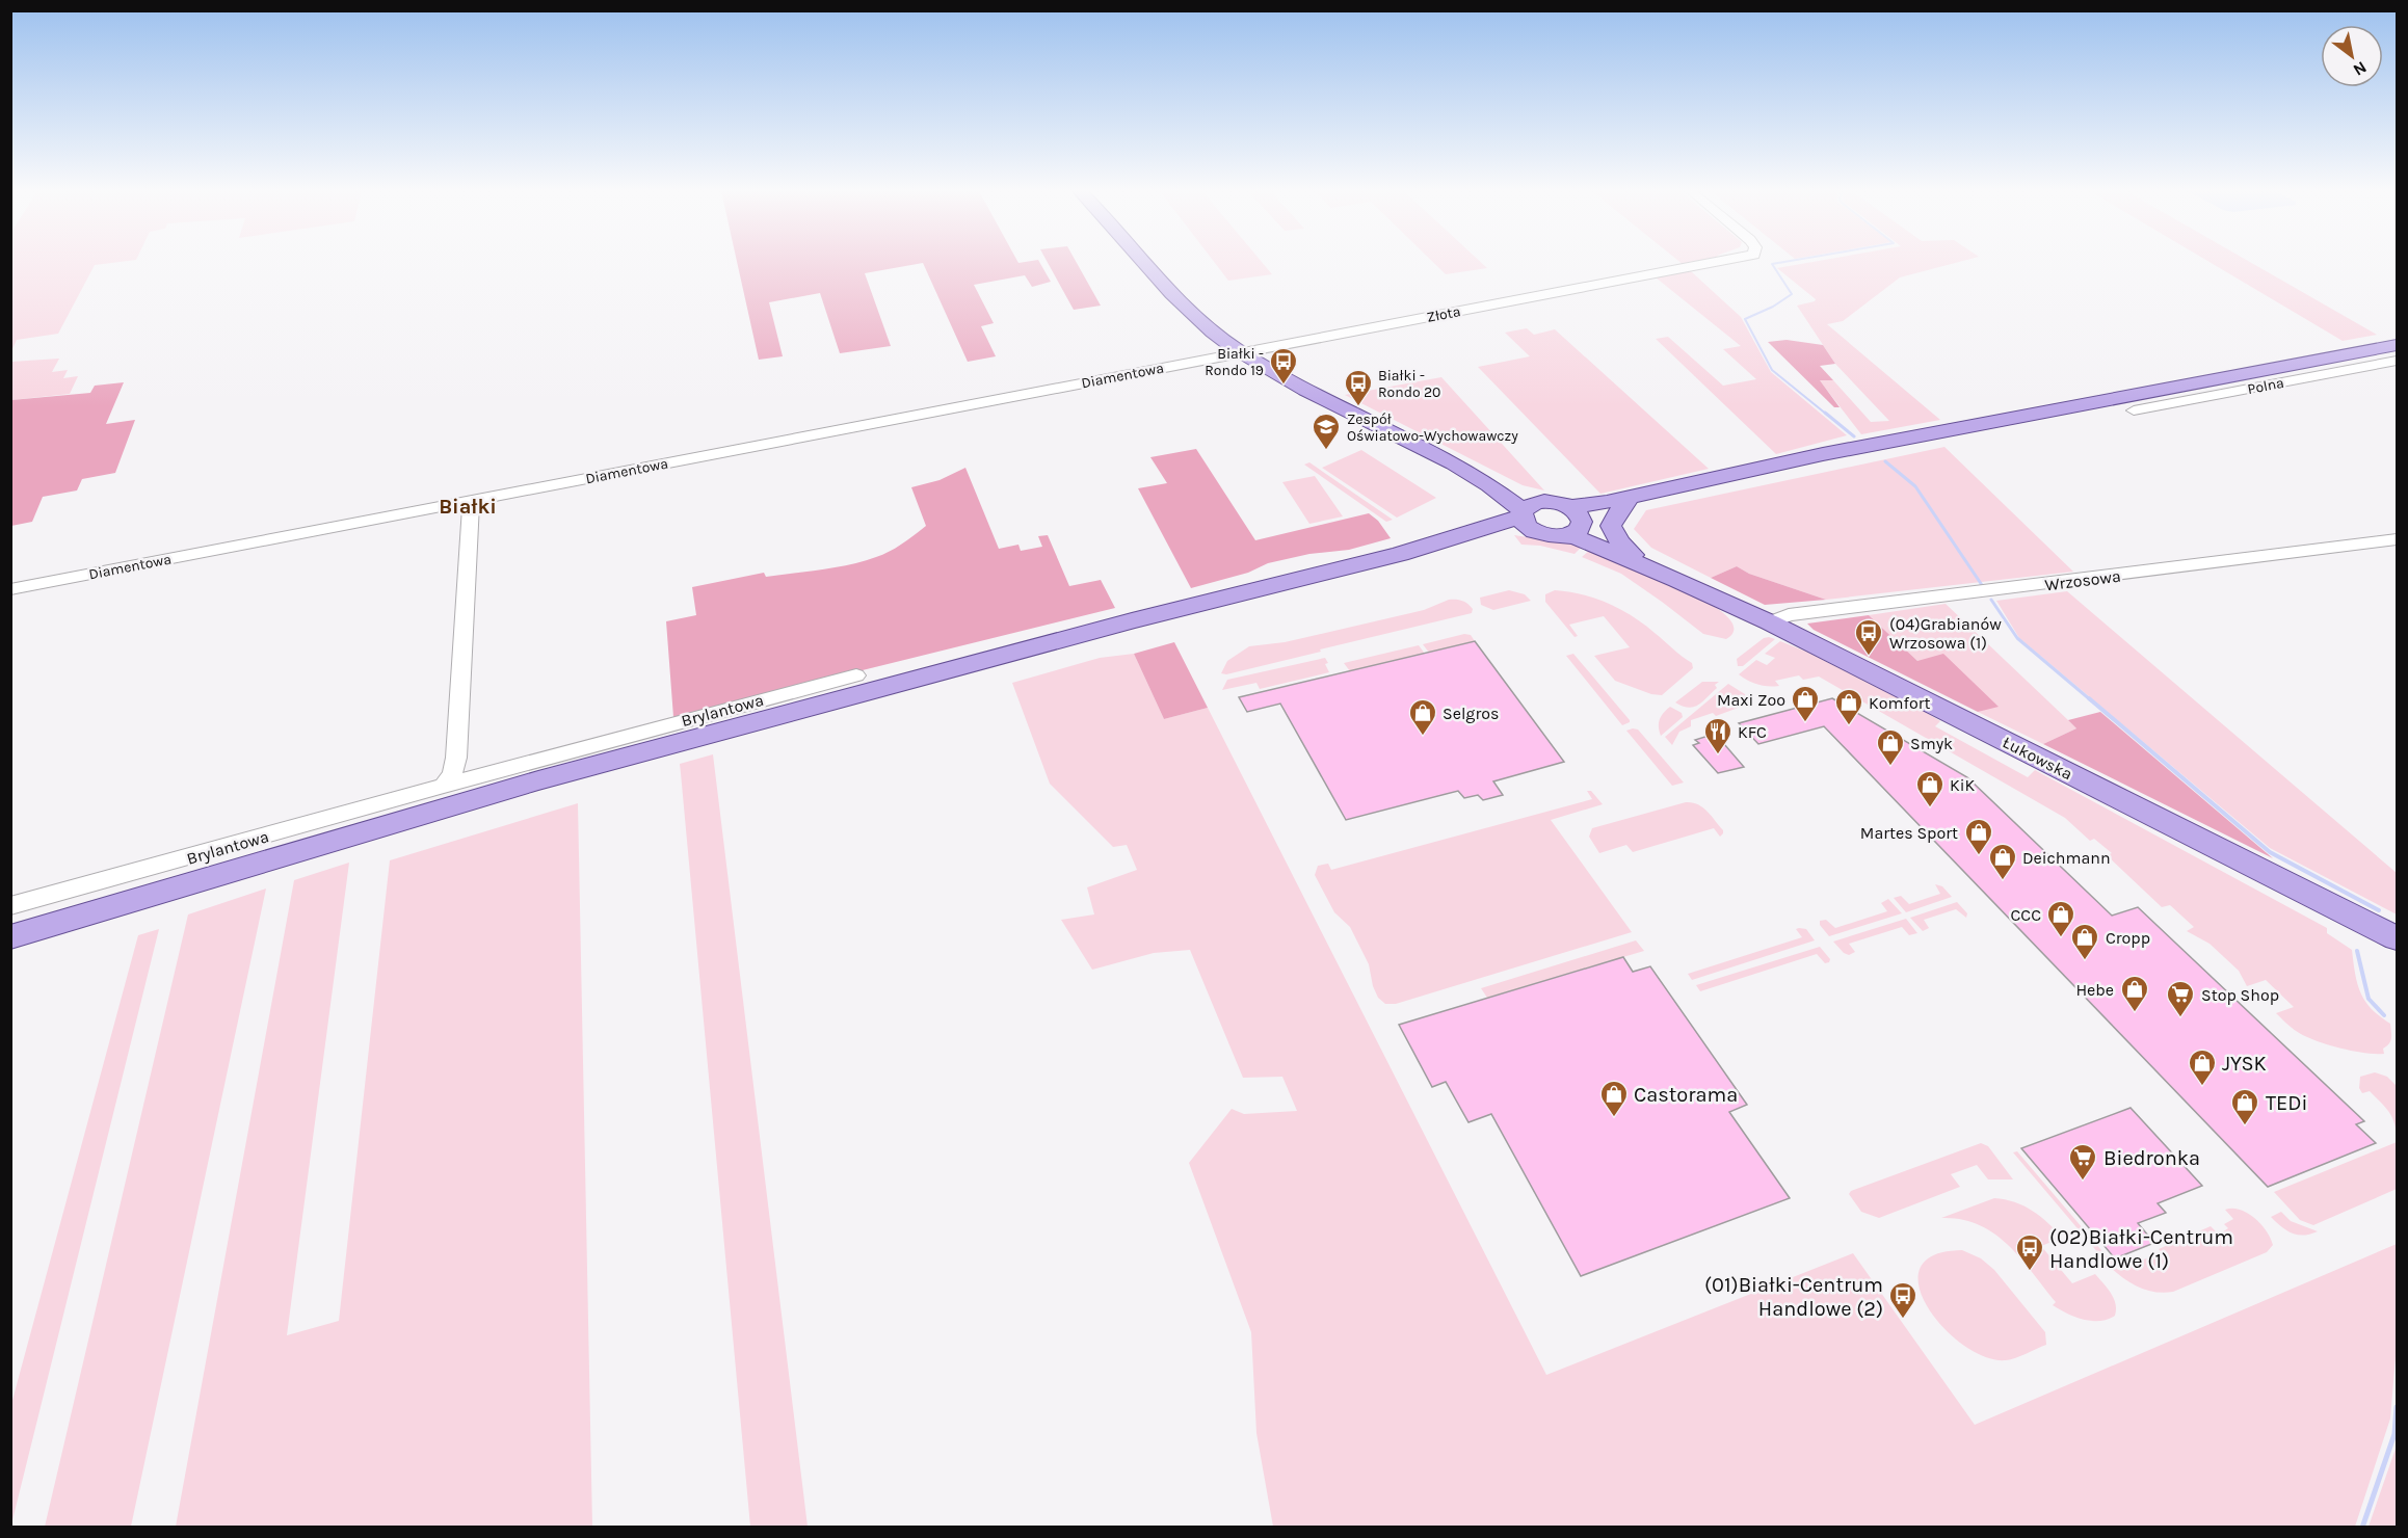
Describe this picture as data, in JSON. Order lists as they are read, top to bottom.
{
  "streets": {
    "main road": ["Łukowska"],
    "street": [
      "Złota",
      "Diamentowa",
      "Polna",
      "Wrzosowa",
      "Brylantowa"
    ]
  },
  "crossings": [
    ["Złota", "Diamentowa"],
    ["Wrzosowa", "Łukowska"]
  ],
  "districts": ["Białki"],
  "places": {
    "bus stop": [
      "Białki - Rondo 19",
      "Białki - Rondo 20",
      "(04)Grabianów Wrzosowa (1)",
      "(02)Białki-Centrum Handlowe (1)",
      "(01)Białki-Centrum Handlowe (2)"
    ],
    "school or university": ["Zespół Oświatowo-Wychowawczy"],
    "shop": [
      "Maxi Zoo",
      "Komfort",
      "Selgros",
      "Smyk",
      "KiK",
      "Martes Sport",
      "Deichmann",
      "CCC",
      "Cropp",
      "Hebe",
      "JYSK",
      "Castorama",
      "TEDi"
    ],
    "restaurant": ["KFC"],
    "supermarket": ["Stop Shop", "Biedronka"]
  },
  "north": "bottom right"
}
